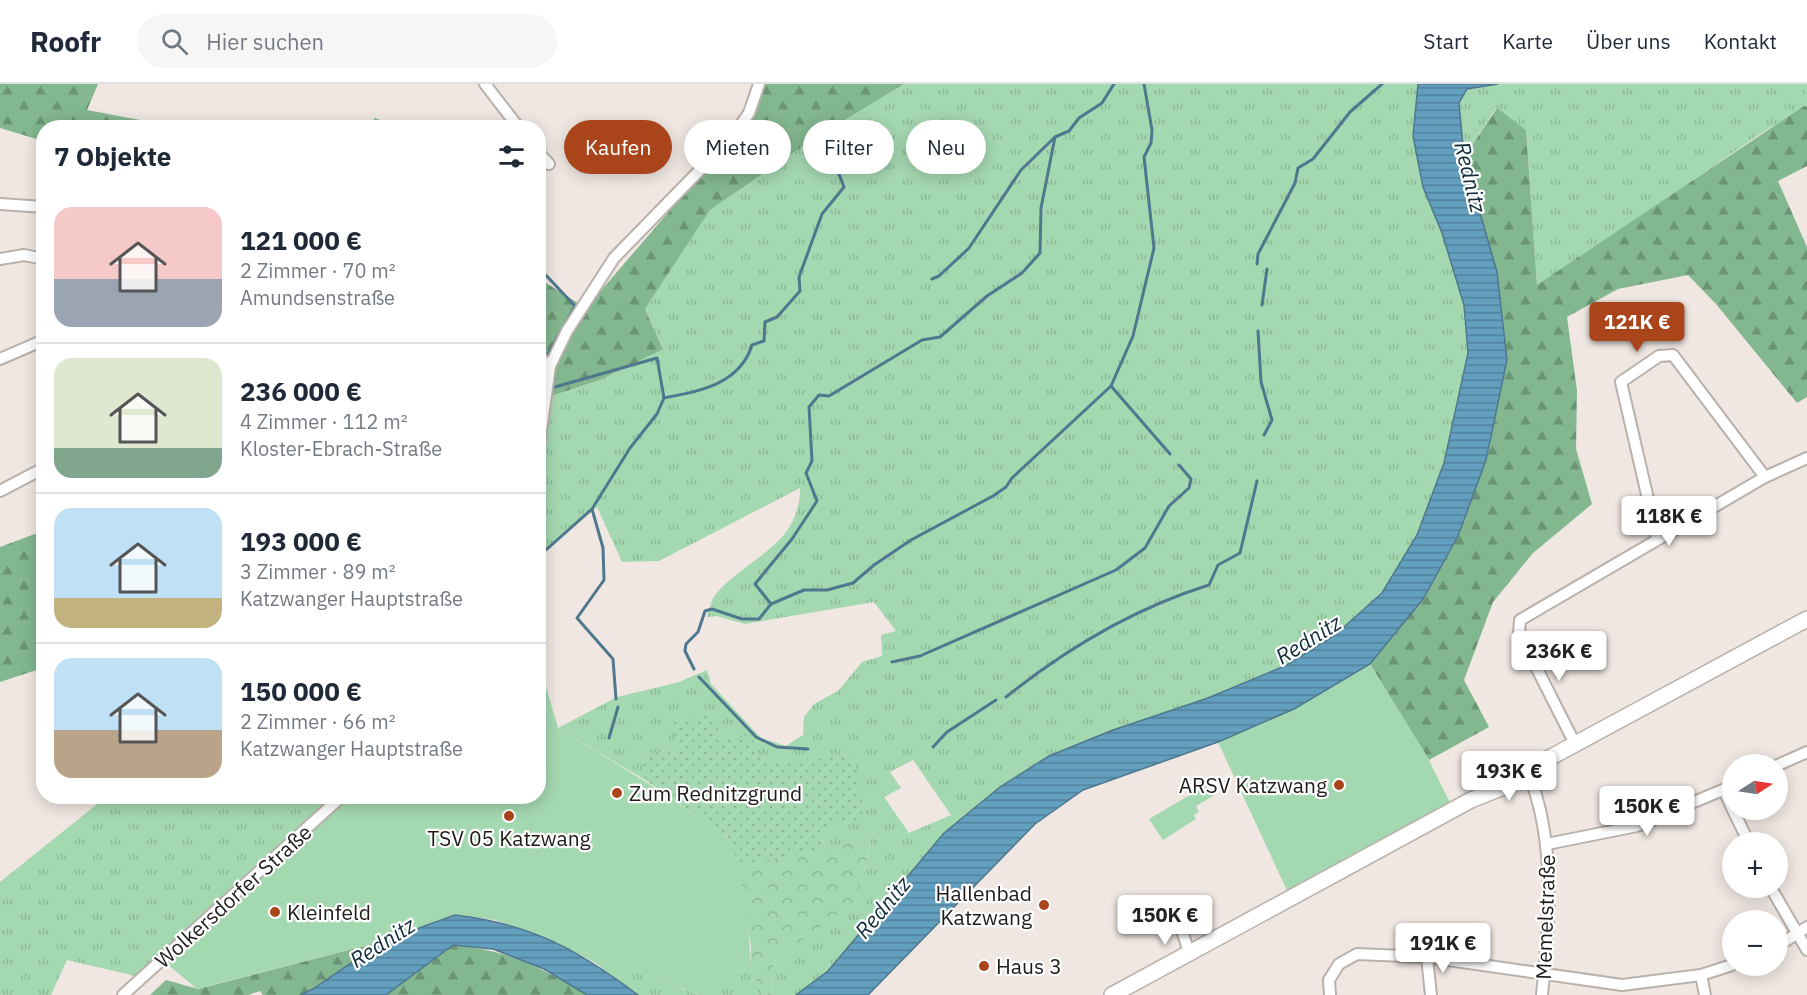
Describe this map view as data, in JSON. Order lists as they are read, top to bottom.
{
  "streets": {
    "street": ["Wolkersdorfer Straße", "Memelstraße"]
  },
  "water": ["Rednitz"],
  "places": [
    "ARSV Katzwang",
    "Zum Rednitzgrund",
    "TSV 05 Katzwang",
    "Hallenbad Katzwang",
    "Kleinfeld",
    "Haus 3"
  ],
  "north": "right",
  "page": {
    "header": "Roofr",
    "search": "Hier suchen",
    "nav": [
      "Start",
      "Karte",
      "Über uns",
      "Kontakt"
    ],
    "chip": [
      "Kaufen",
      "Mieten",
      "Filter",
      "Neu"
    ],
    "heading": "7 Objekte",
    "list": [
      {
        "name": "121 000 €",
        "note": "2 Zimmer · 70 m² · Amundsenstraße"
      },
      {
        "name": "236 000 €",
        "note": "4 Zimmer · 112 m² · Kloster-Ebrach-Straße"
      },
      {
        "name": "193 000 €",
        "note": "3 Zimmer · 89 m² · Katzwanger Hauptstraße"
      },
      {
        "name": "150 000 €",
        "note": "2 Zimmer · 66 m² · Katzwanger Hauptstraße"
      }
    ],
    "price": [
      "121K €",
      "118K €",
      "236K €",
      "193K €",
      "150K €",
      "150K €",
      "191K €"
    ],
    "map_buttons": ["+", "−"]
  }
}
